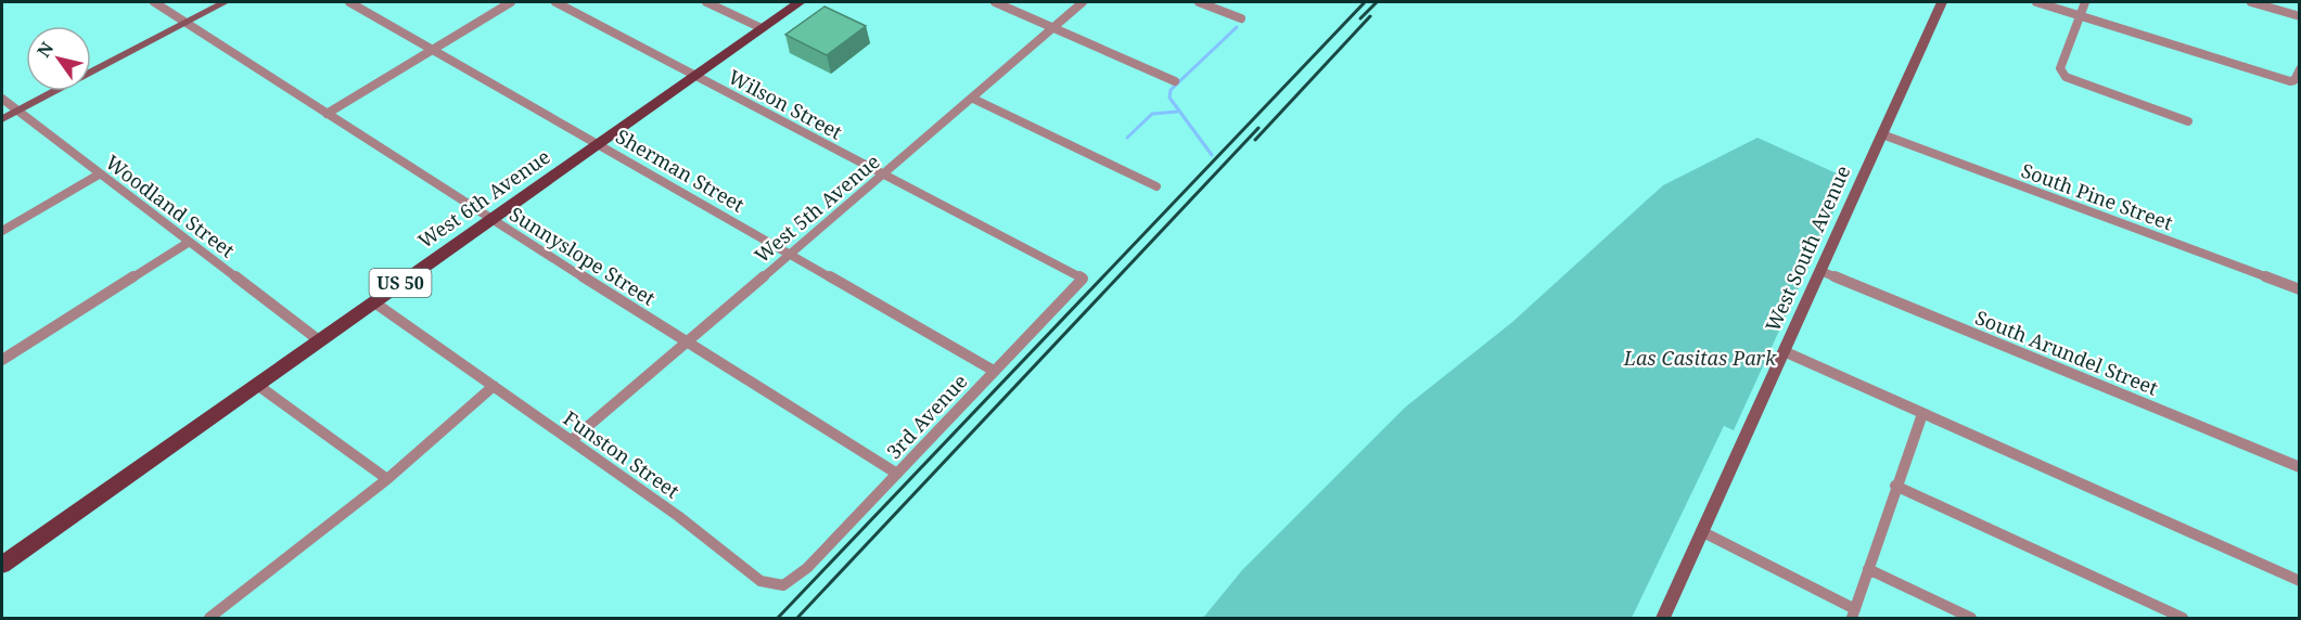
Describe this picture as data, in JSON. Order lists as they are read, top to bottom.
{
  "streets": {
    "main road": ["West 6th Avenue", "West South Avenue", "US 50"],
    "street": [
      "Wilson Street",
      "Sherman Street",
      "South Pine Street",
      "Woodland Street",
      "West 5th Avenue",
      "Sunnyslope Street",
      "South Arundel Street",
      "3rd Avenue",
      "Funston Street"
    ]
  },
  "crossings": [
    ["Wilson Street", "West 6th Avenue"],
    ["Wilson Street", "West 5th Avenue"],
    ["Wilson Street", "3rd Avenue"],
    ["Sherman Street", "West 6th Avenue"],
    ["Sherman Street", "West 5th Avenue"],
    ["Sherman Street", "3rd Avenue"],
    ["South Pine Street", "West South Avenue"],
    ["West 6th Avenue", "Woodland Street"],
    ["West 6th Avenue", "Sunnyslope Street"],
    ["West 6th Avenue", "Funston Street"],
    ["West 5th Avenue", "Sunnyslope Street"],
    ["West 5th Avenue", "Funston Street"],
    ["West South Avenue", "South Arundel Street"],
    ["Sunnyslope Street", "3rd Avenue"],
    ["3rd Avenue", "Funston Street"]
  ],
  "parks": ["Las Casitas Park"],
  "north": "top left"
}
